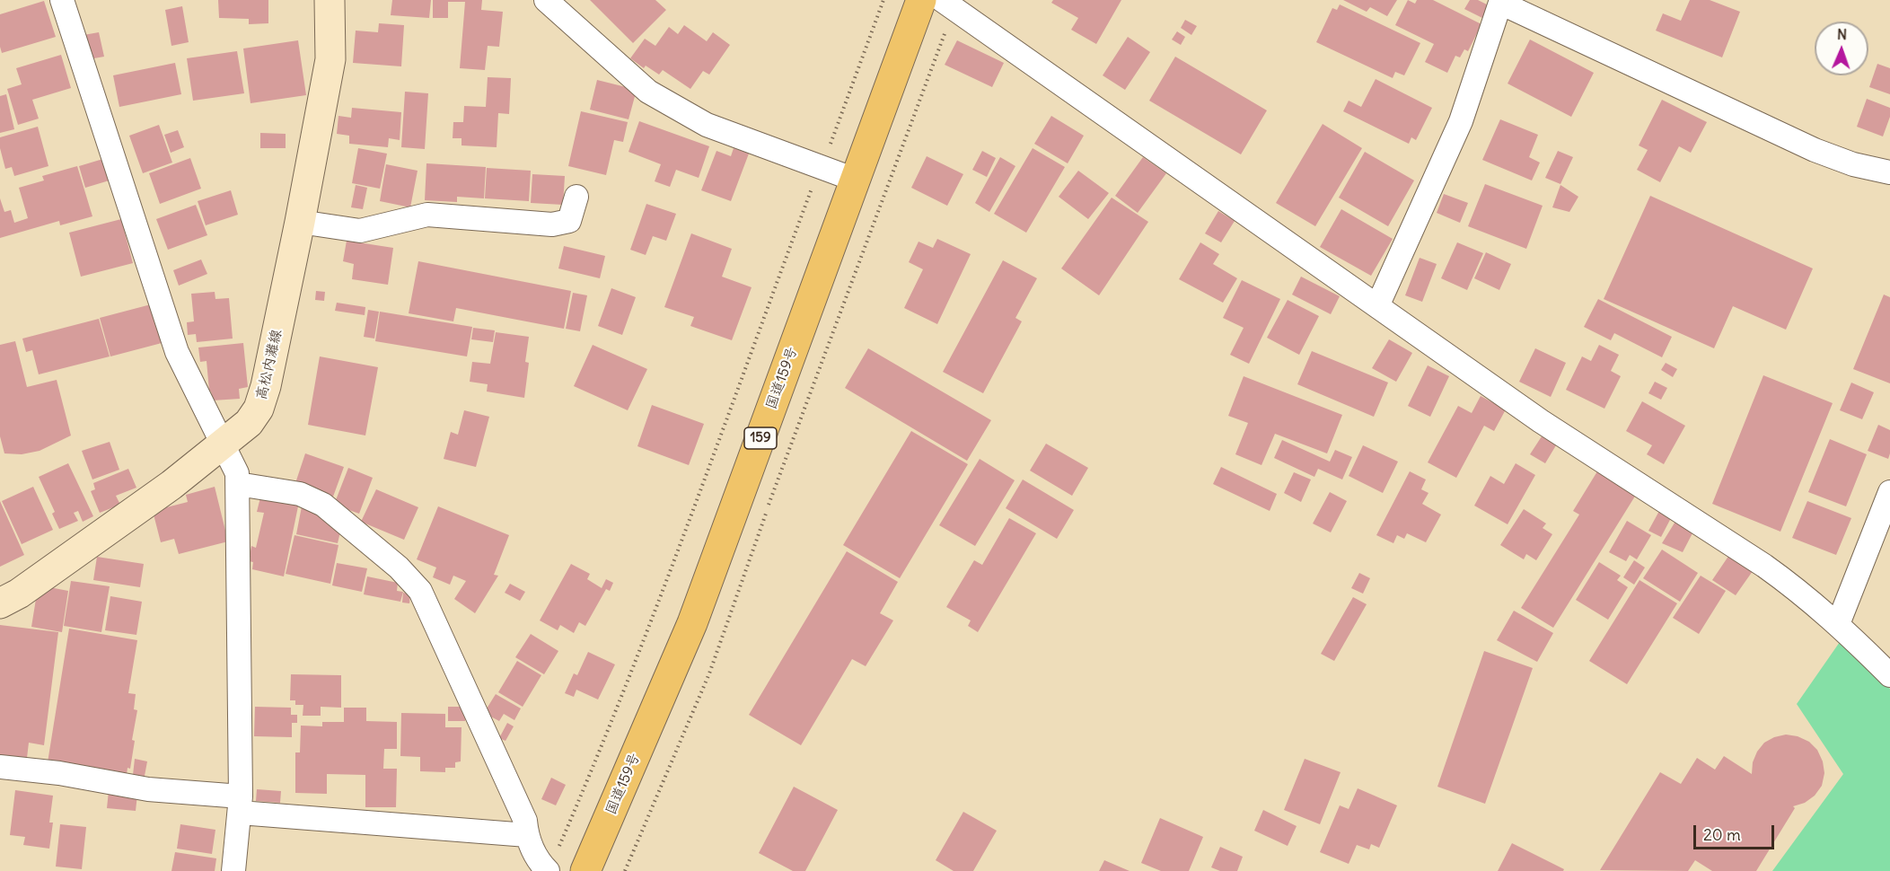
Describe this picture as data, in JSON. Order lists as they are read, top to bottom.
{
  "streets": {
    "highway": ["国道159号", "159"],
    "main road": ["高松内灘線"]
  },
  "scale_bar": "20 m",
  "north": "top"
}
